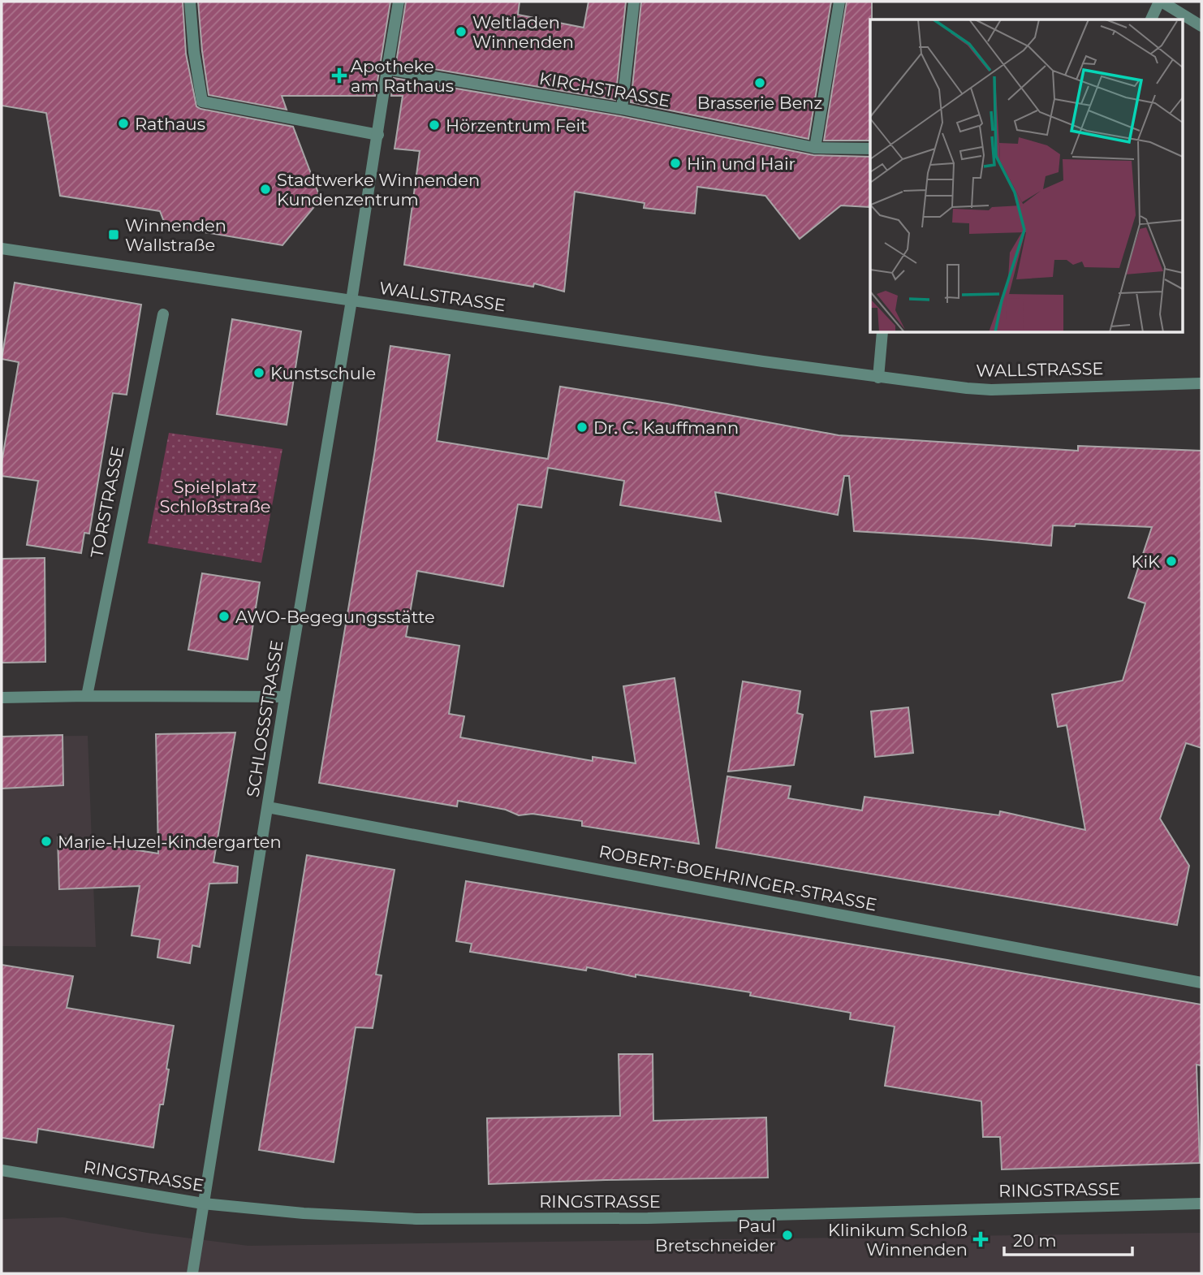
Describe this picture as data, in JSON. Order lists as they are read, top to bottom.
{
  "streets": {
    "street": [
      "KIRCHSTRASSE",
      "WALLSTRASSE",
      "TORSTRASSE",
      "SCHLOSSSTRASSE",
      "ROBERT-BOEHRINGER-STRASSE",
      "RINGSTRASSE"
    ]
  },
  "crossings": [
    ["KIRCHSTRASSE", "SCHLOSSSTRASSE"],
    ["WALLSTRASSE", "SCHLOSSSTRASSE"],
    ["SCHLOSSSTRASSE", "ROBERT-BOEHRINGER-STRASSE"],
    ["SCHLOSSSTRASSE", "RINGSTRASSE"]
  ],
  "parks": ["Spielplatz Schloßstraße"],
  "places": {
    "other": [
      "Weltladen Winnenden",
      "Brasserie Benz",
      "Rathaus",
      "Hörzentrum Feit",
      "Hin und Hair",
      "Stadtwerke Winnenden Kundenzentrum",
      "Kunstschule",
      "Dr. C. Kauffmann",
      "KiK",
      "AWO-Begegungsstätte",
      "Marie-Huzel-Kindergarten",
      "Paul Bretschneider"
    ],
    "health": ["Apotheke am Rathaus", "Klinikum Schloß Winnenden"],
    "transit": ["Winnenden Wallstraße"]
  },
  "scale_bar": "20 m"
}
